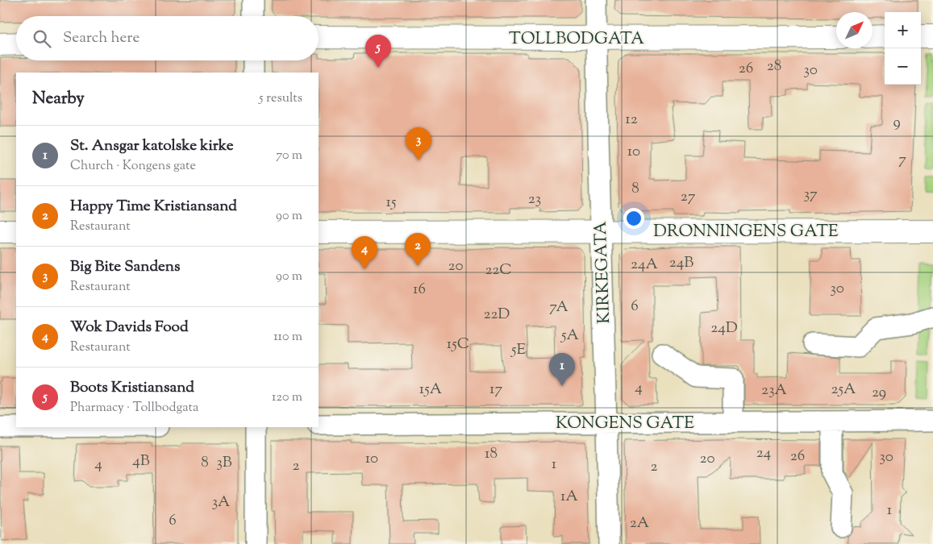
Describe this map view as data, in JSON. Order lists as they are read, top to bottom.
{
  "streets": {
    "main road": ["TOLLBODGATA", "DRONNINGENS GATE"],
    "street": ["KIRKEGATA", "KONGENS GATE"]
  },
  "crossings": [
    ["TOLLBODGATA", "KIRKEGATA"],
    ["DRONNINGENS GATE", "KIRKEGATA"],
    ["KIRKEGATA", "KONGENS GATE"]
  ],
  "house_numbers": [
    "28",
    "26",
    "30",
    "12",
    "9",
    "10",
    "7",
    "8",
    "37",
    "27",
    "23",
    "15",
    "24B",
    "24A",
    "20",
    "22C",
    "30",
    "16",
    "6",
    "7A",
    "22D",
    "24D",
    "5A",
    "15C",
    "5E",
    "4",
    "15A",
    "17",
    "25A",
    "23A",
    "29",
    "24",
    "18",
    "26",
    "30",
    "10",
    "20",
    "4B",
    "8",
    "3B",
    "4",
    "1",
    "2",
    "2",
    "1A",
    "3A",
    "1",
    "6",
    "2A"
  ],
  "north": "top right",
  "page": {
    "map_buttons": ["+", "−"],
    "search": "Search here",
    "pins": [
      "5",
      "3",
      "2",
      "4",
      "1"
    ],
    "heading": ["Nearby", "5 results"],
    "list": [
      {
        "mark": "1",
        "name": "St. Ansgar katolske kirke",
        "note": "Church · Kongens gate",
        "value": "70 m"
      },
      {
        "mark": "2",
        "name": "Happy Time Kristiansand",
        "note": "Restaurant",
        "value": "90 m"
      },
      {
        "mark": "3",
        "name": "Big Bite Sandens",
        "note": "Restaurant",
        "value": "90 m"
      },
      {
        "mark": "4",
        "name": "Wok Davids Food",
        "note": "Restaurant",
        "value": "110 m"
      },
      {
        "mark": "5",
        "name": "Boots Kristiansand",
        "note": "Pharmacy · Tollbodgata",
        "value": "120 m"
      }
    ]
  }
}
